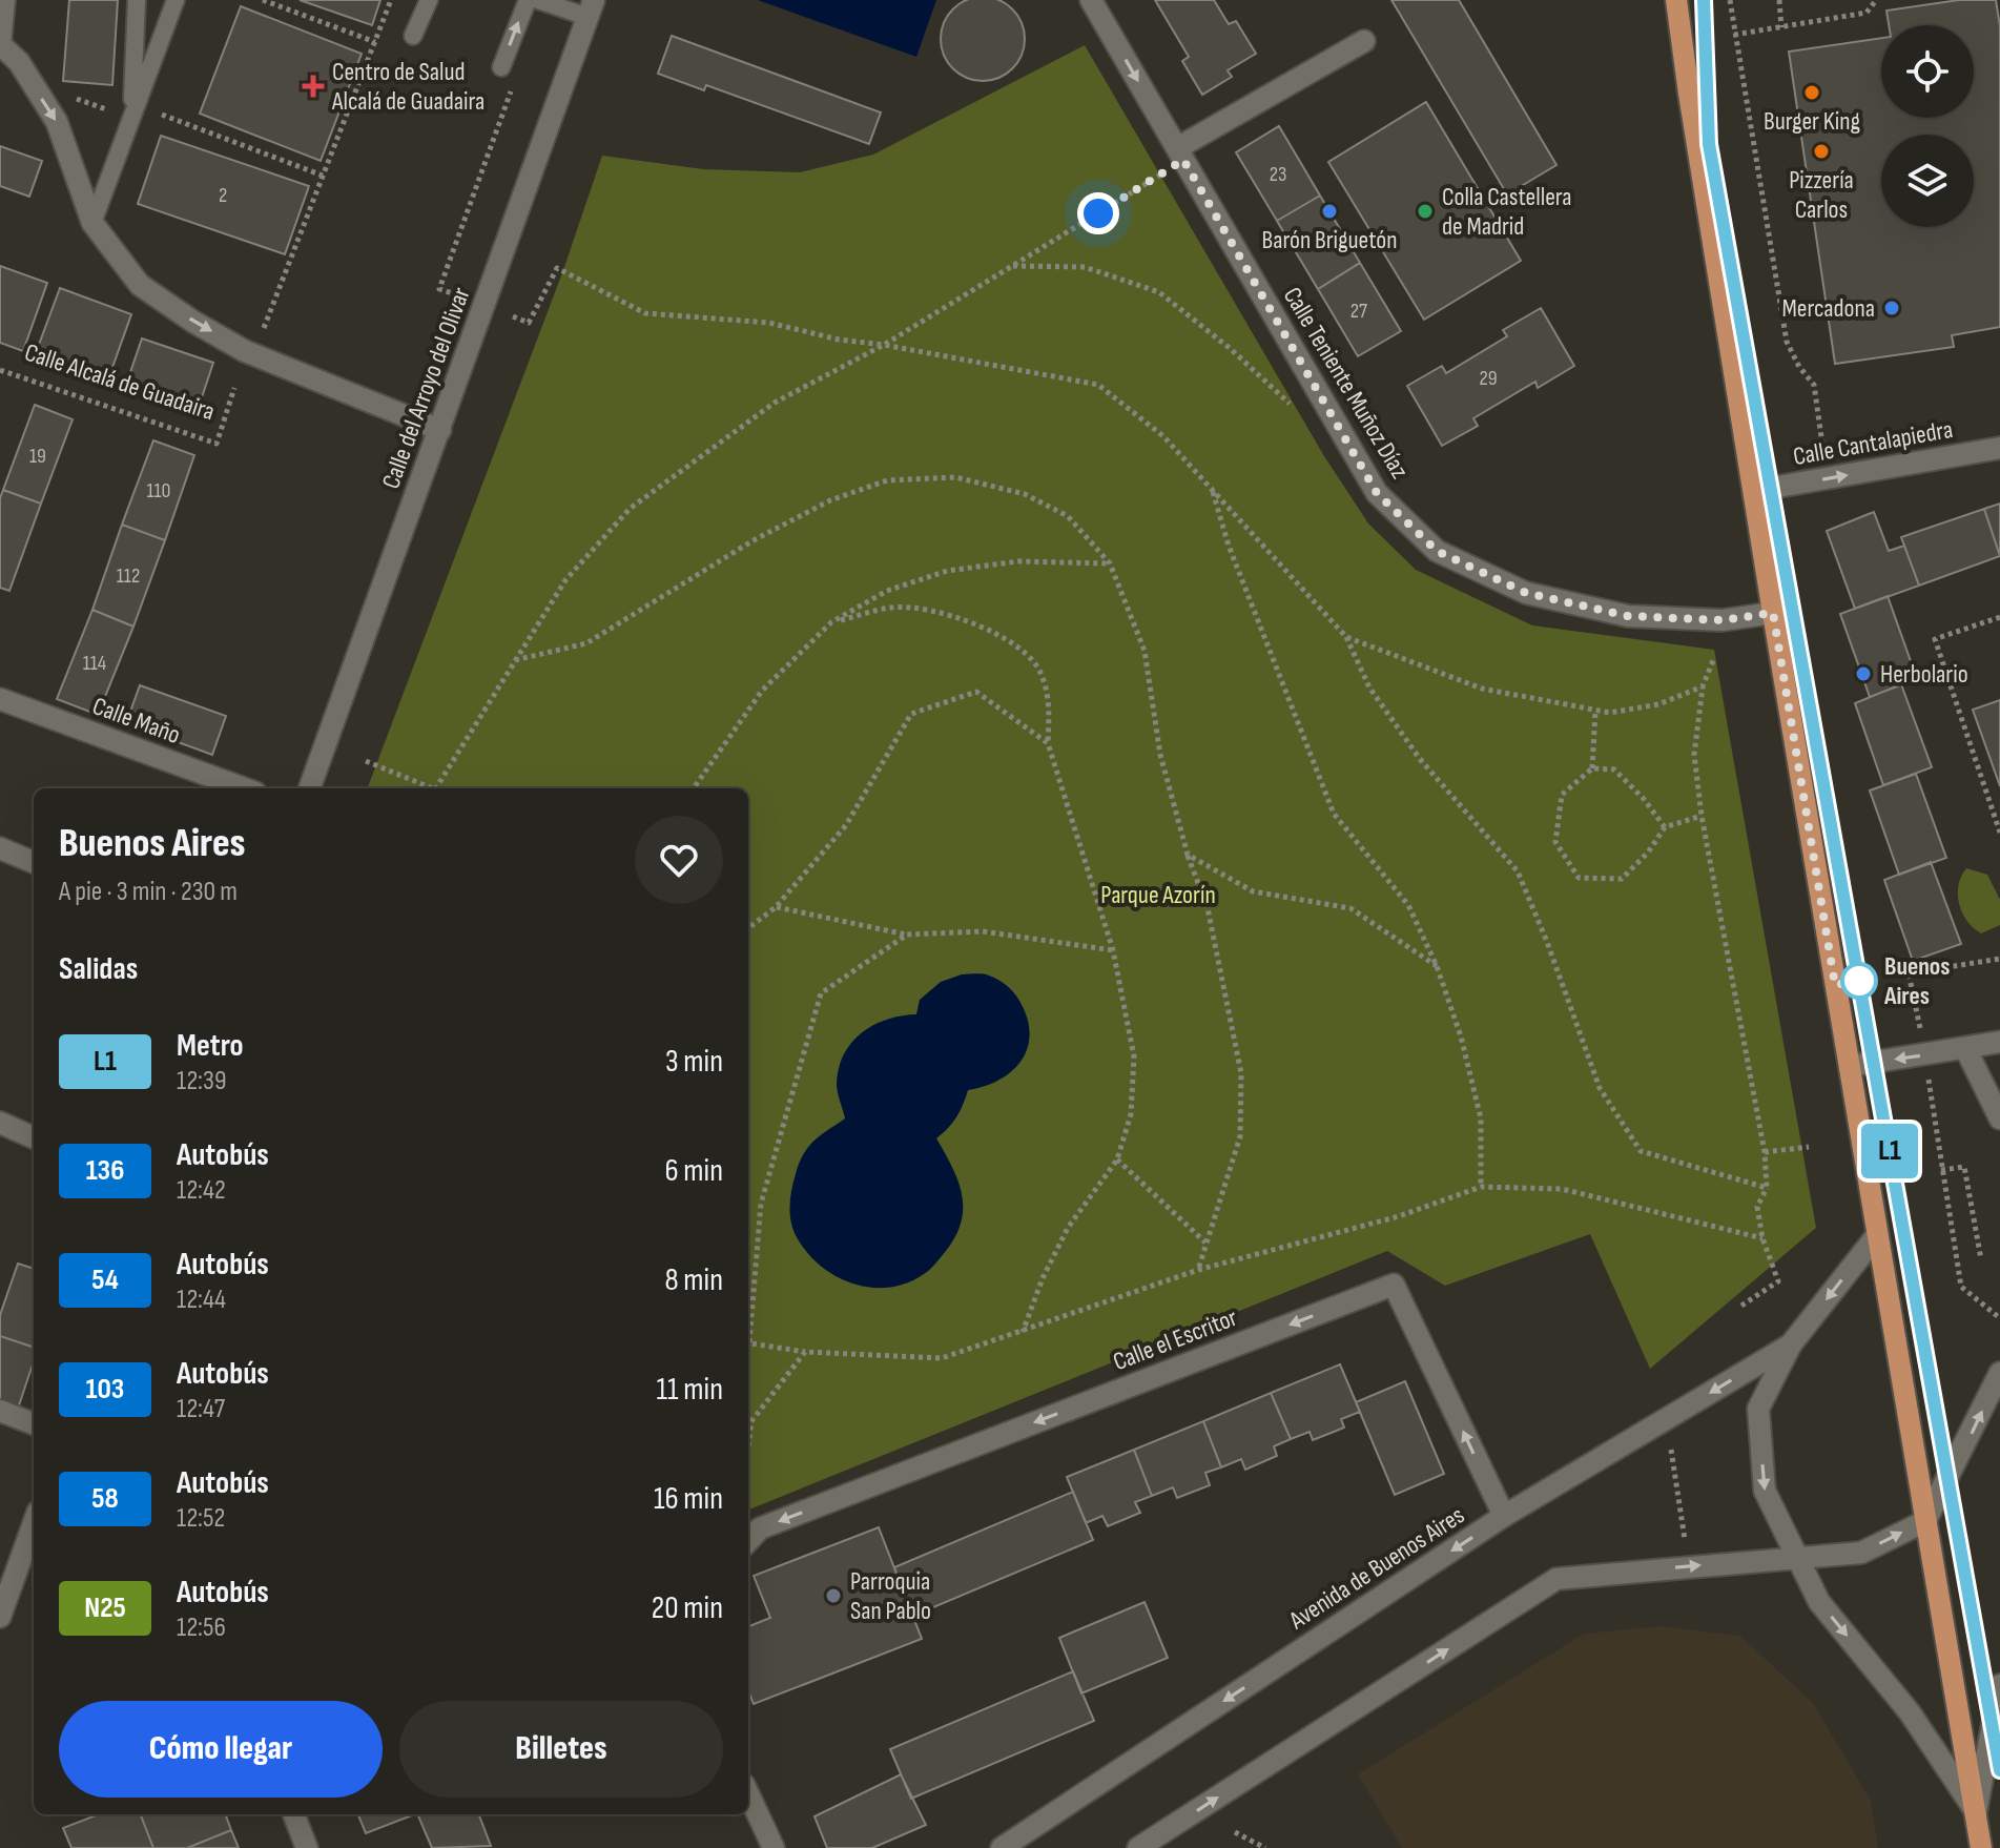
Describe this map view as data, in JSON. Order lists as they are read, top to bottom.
{
  "streets": {
    "street": [
      "Calle Teniente Muñoz Díaz",
      "Calle del Arroyo del Olivar",
      "Calle Cantalapiedra",
      "Calle Maño",
      "Calle el Escritor",
      "Avenida de Buenos Aires"
    ],
    "path": ["Calle Alcalá de Guadaira"]
  },
  "crossings": [
    ["Calle el Escritor", "Avenida de Buenos Aires"]
  ],
  "one_way": ["Calle Cantalapiedra"],
  "parks": ["Parque Azorín"],
  "places": {
    "health": ["Centro de Salud Alcalá de Guadaira"],
    "other": [
      "Burger King",
      "Pizzería Carlos",
      "Barón Briguetón",
      "Colla Castellera de Madrid",
      "Mercadona",
      "Herbolario",
      "Buenos Aires",
      "Parroquia San Pablo"
    ]
  },
  "lines": ["metro line L1"],
  "house_numbers": [
    "23",
    "2",
    "27",
    "29",
    "19",
    "110",
    "112",
    "114"
  ],
  "page": {
    "on_map": "L1",
    "heading": [
      ["Buenos Aires", "A pie · 3 min · 230 m"],
      "Salidas"
    ],
    "list": [
      {
        "mark": "L1",
        "name": "Metro",
        "note": "12:39",
        "value": "3 min"
      },
      {
        "mark": "136",
        "name": "Autobús",
        "note": "12:42",
        "value": "6 min"
      },
      {
        "mark": "54",
        "name": "Autobús",
        "note": "12:44",
        "value": "8 min"
      },
      {
        "mark": "103",
        "name": "Autobús",
        "note": "12:47",
        "value": "11 min"
      },
      {
        "mark": "58",
        "name": "Autobús",
        "note": "12:52",
        "value": "16 min"
      },
      {
        "mark": "N25",
        "name": "Autobús",
        "note": "12:56",
        "value": "20 min"
      }
    ],
    "buttons": ["Cómo llegar", "Billetes"]
  }
}
